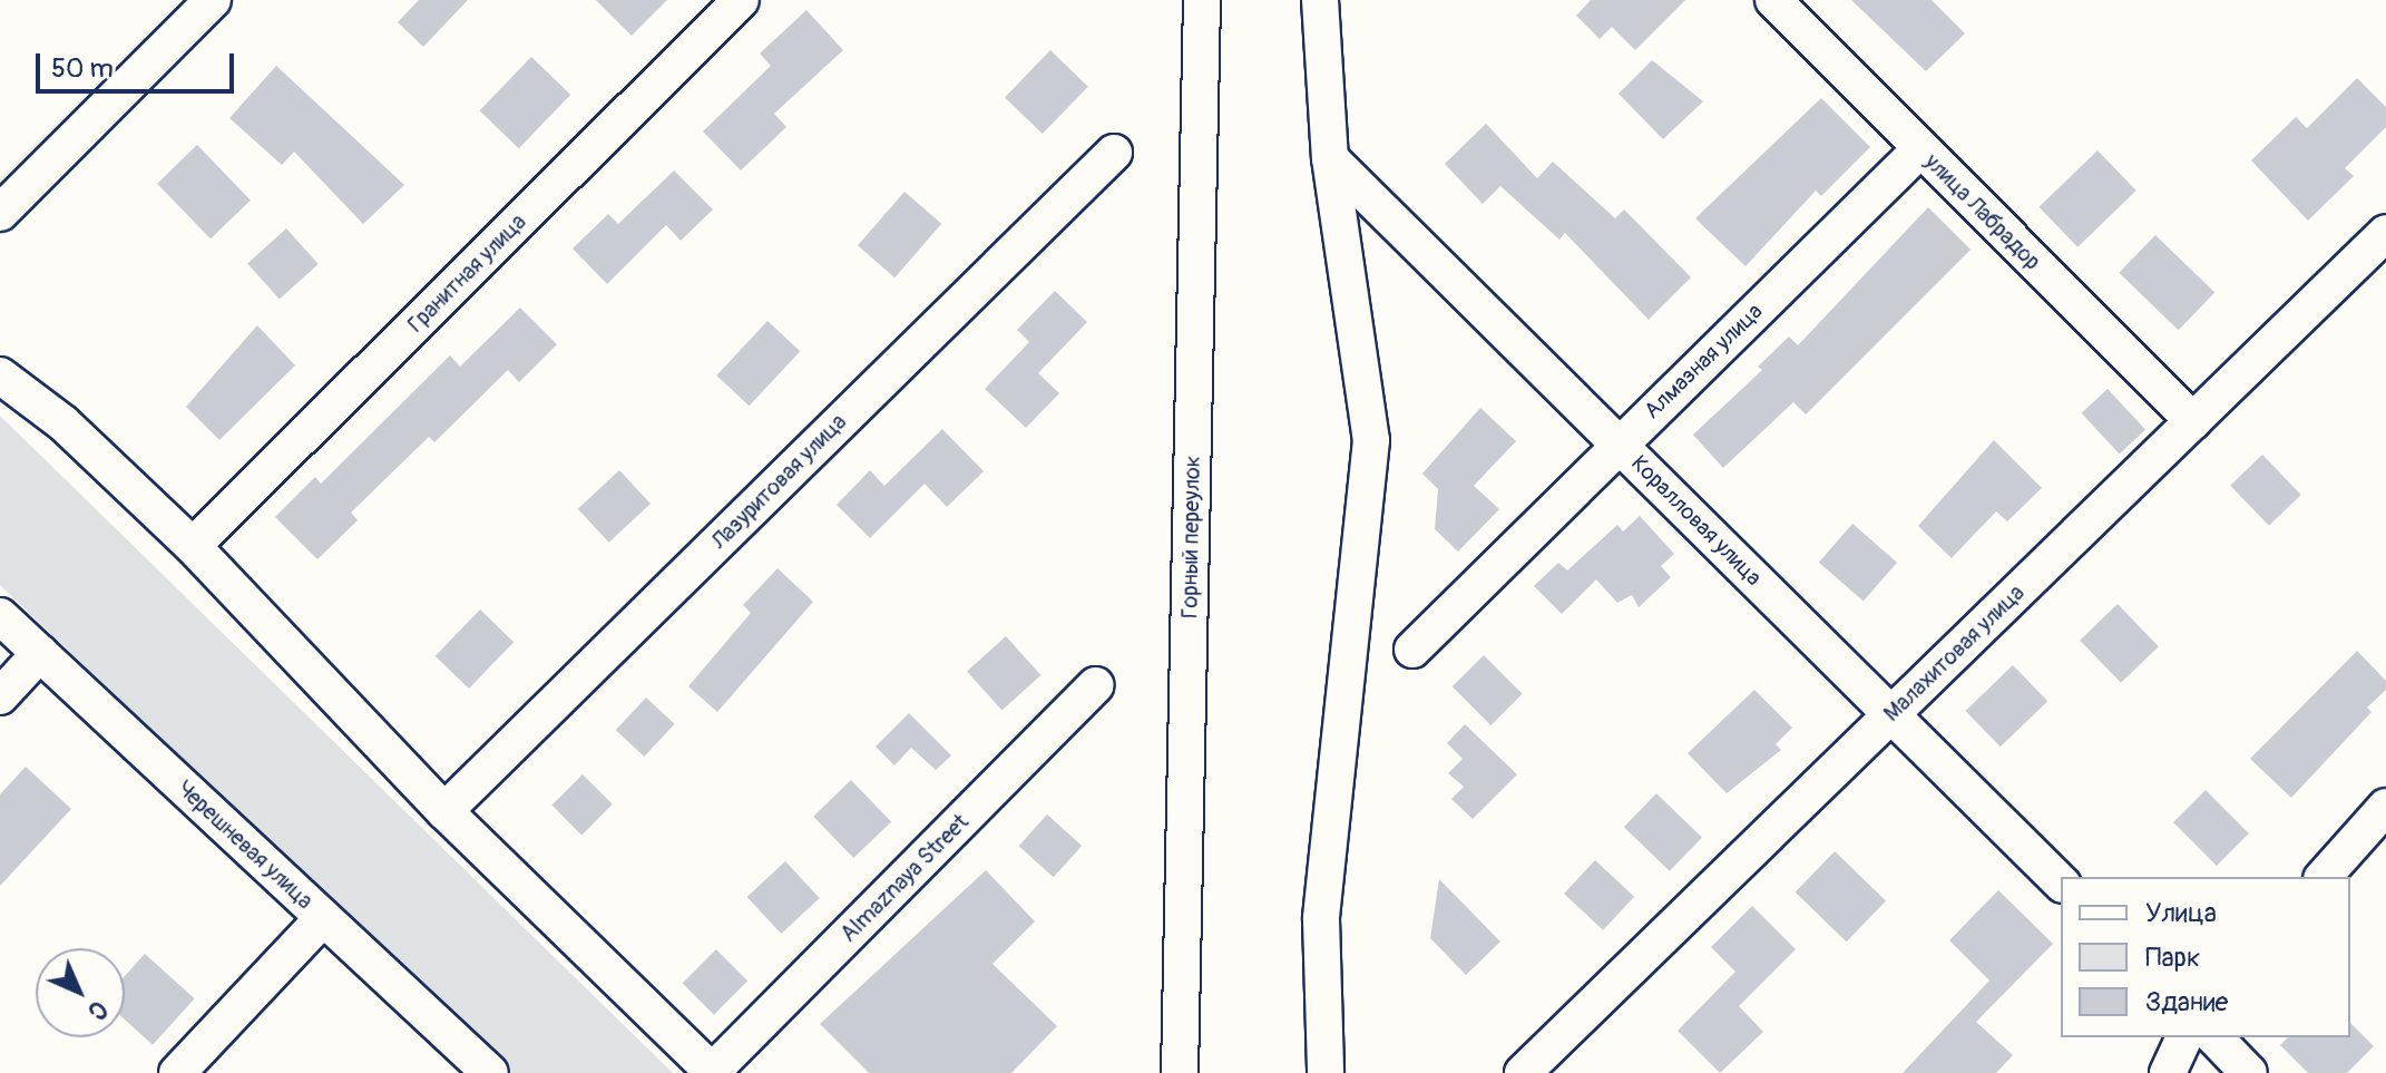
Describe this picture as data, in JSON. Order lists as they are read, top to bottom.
{
  "streets": {
    "street": [
      "улица Лабрадор",
      "Гранитная улица",
      "Алмазная улица",
      "Лазуритовая улица",
      "Коралловая улица",
      "Горный переулок",
      "Малахитовая улица",
      "Черешневая улица",
      "Almaznaya Street"
    ]
  },
  "crossings": [
    ["улица Лабрадор", "Алмазная улица"],
    ["улица Лабрадор", "Малахитовая улица"],
    ["Алмазная улица", "Коралловая улица"],
    ["Коралловая улица", "Малахитовая улица"]
  ],
  "legend": ["Улица", "Парк", "Здание"],
  "scale_bar": "50 m",
  "north": "bottom right"
}
